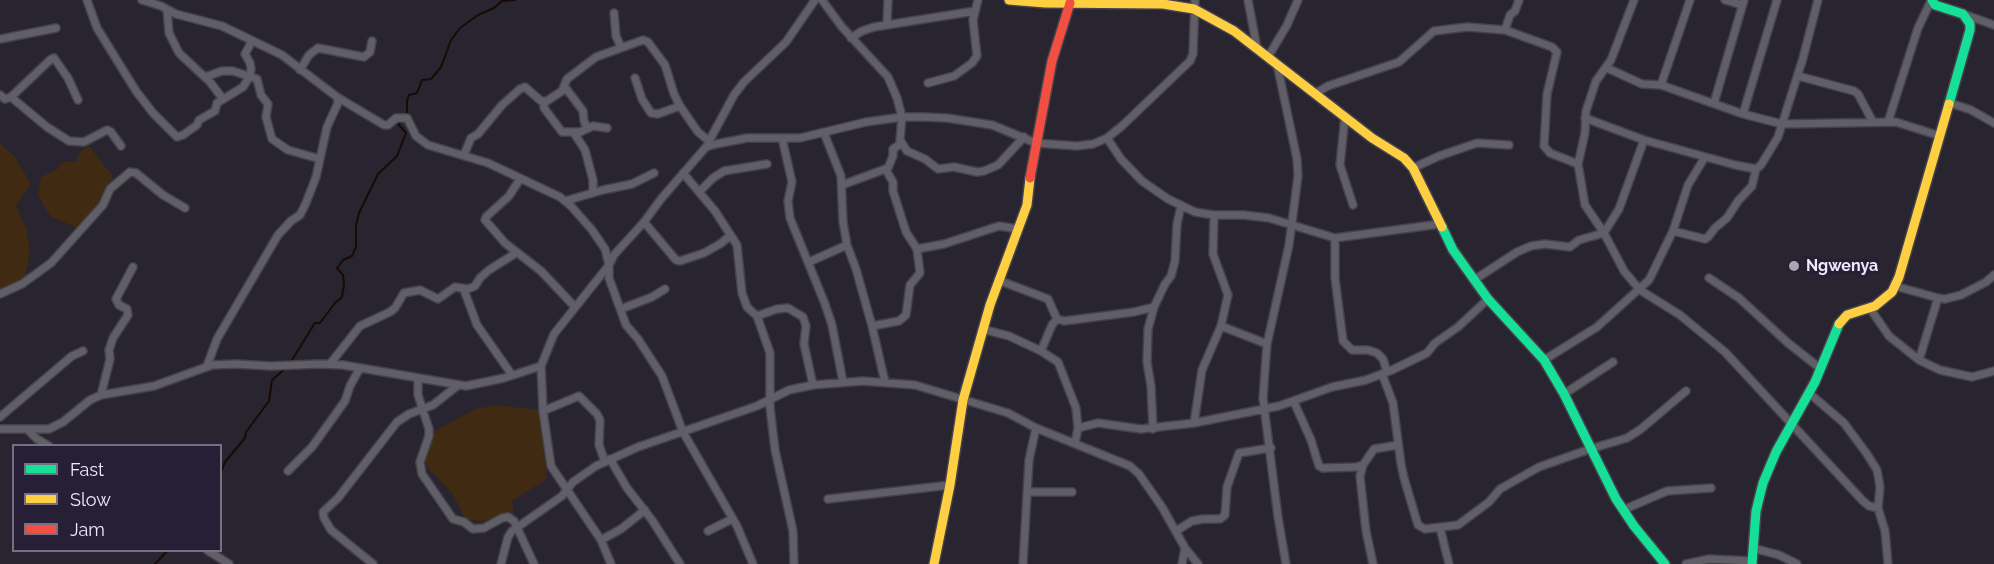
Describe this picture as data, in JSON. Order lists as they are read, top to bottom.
{
  "places": ["Ngwenya"],
  "legend": ["Fast", "Slow", "Jam"]
}
